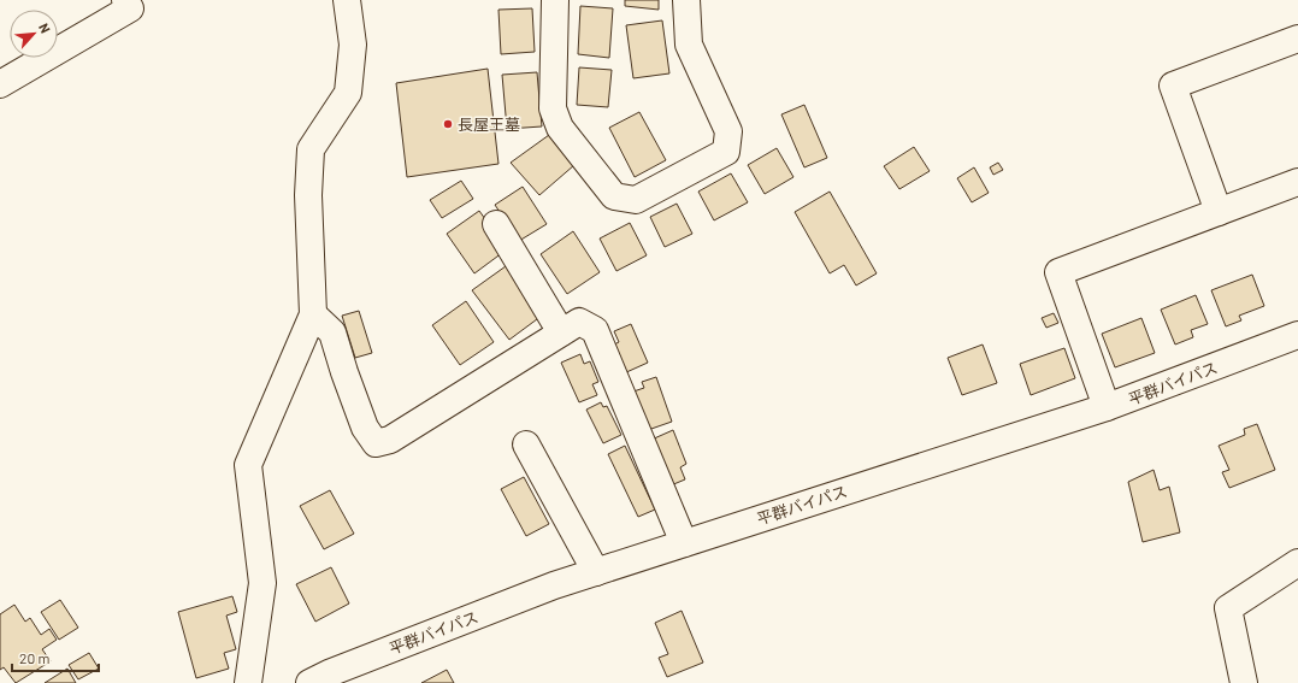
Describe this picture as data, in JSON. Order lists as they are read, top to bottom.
{
  "streets": {
    "main road": ["平群バイパス"]
  },
  "places": ["長屋王墓"],
  "scale_bar": "20 m",
  "north": "top right"
}
